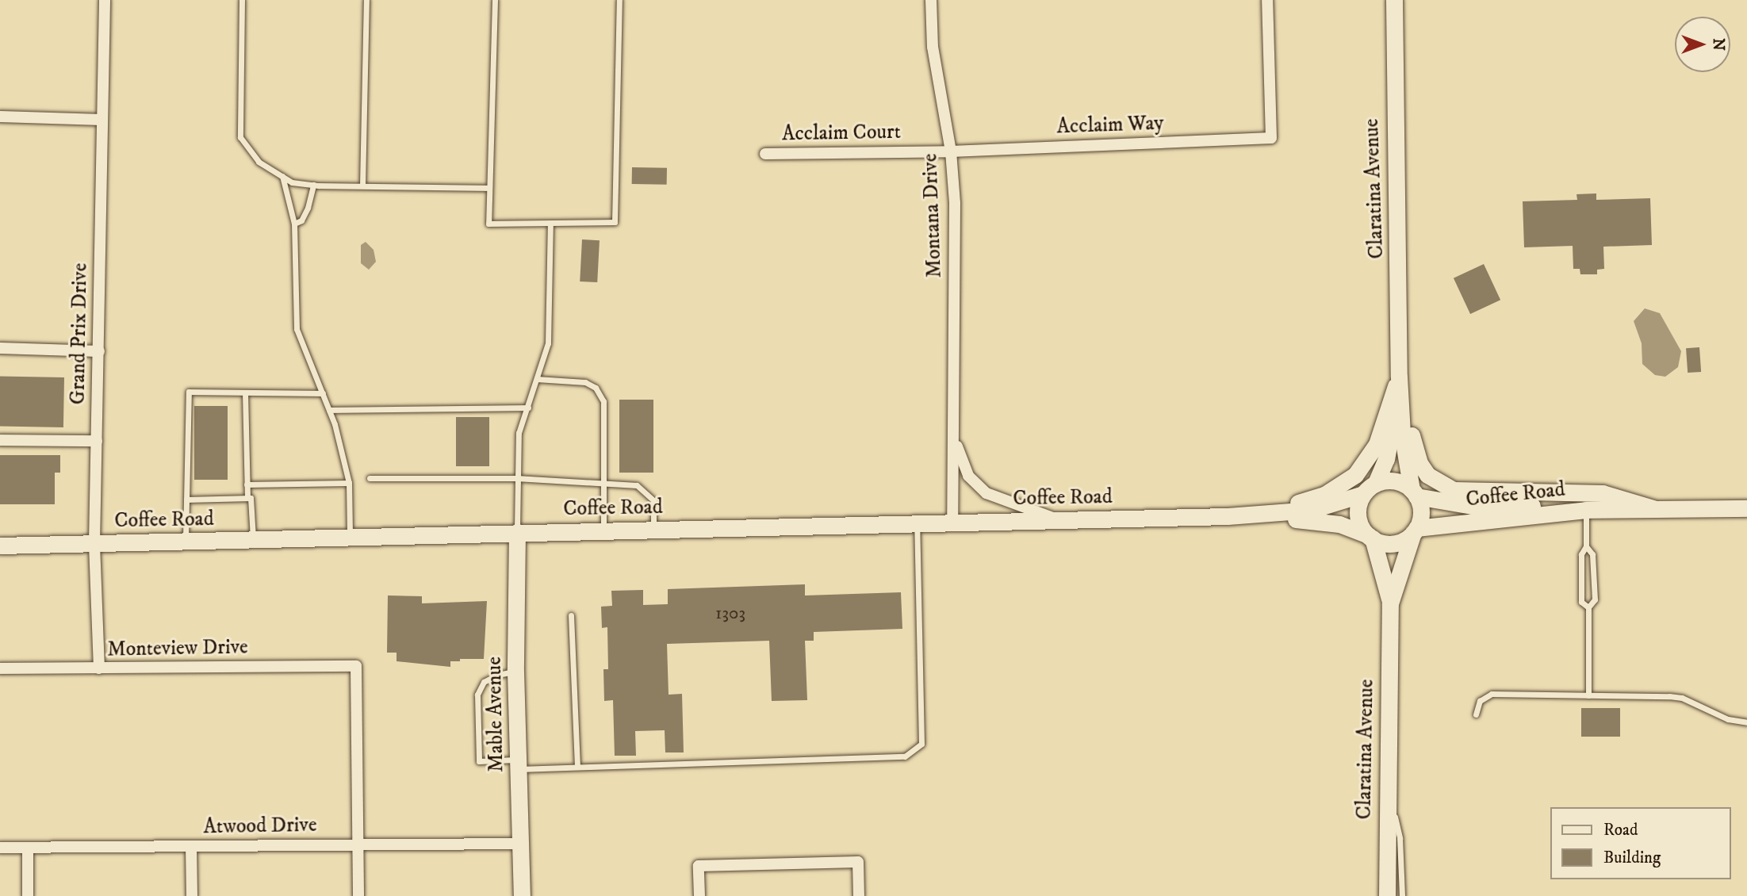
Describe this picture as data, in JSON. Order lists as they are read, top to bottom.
{
  "streets": {
    "main road": ["Claratina Avenue", "Coffee Road", "Mable Avenue"],
    "street": [
      "Acclaim Way",
      "Acclaim Court",
      "Montana Drive",
      "Grand Prix Drive",
      "Monteview Drive",
      "Atwood Drive"
    ]
  },
  "crossings": [
    ["Acclaim Way", "Acclaim Court"],
    ["Acclaim Way", "Montana Drive"],
    ["Acclaim Court", "Montana Drive"],
    ["Claratina Avenue", "Coffee Road"],
    ["Montana Drive", "Coffee Road"],
    ["Grand Prix Drive", "Coffee Road"],
    ["Grand Prix Drive", "Monteview Drive"],
    ["Coffee Road", "Mable Avenue"],
    ["Monteview Drive", "Atwood Drive"],
    ["Mable Avenue", "Atwood Drive"]
  ],
  "house_numbers": ["1303"],
  "legend": ["Road", "Building"],
  "north": "right"
}
